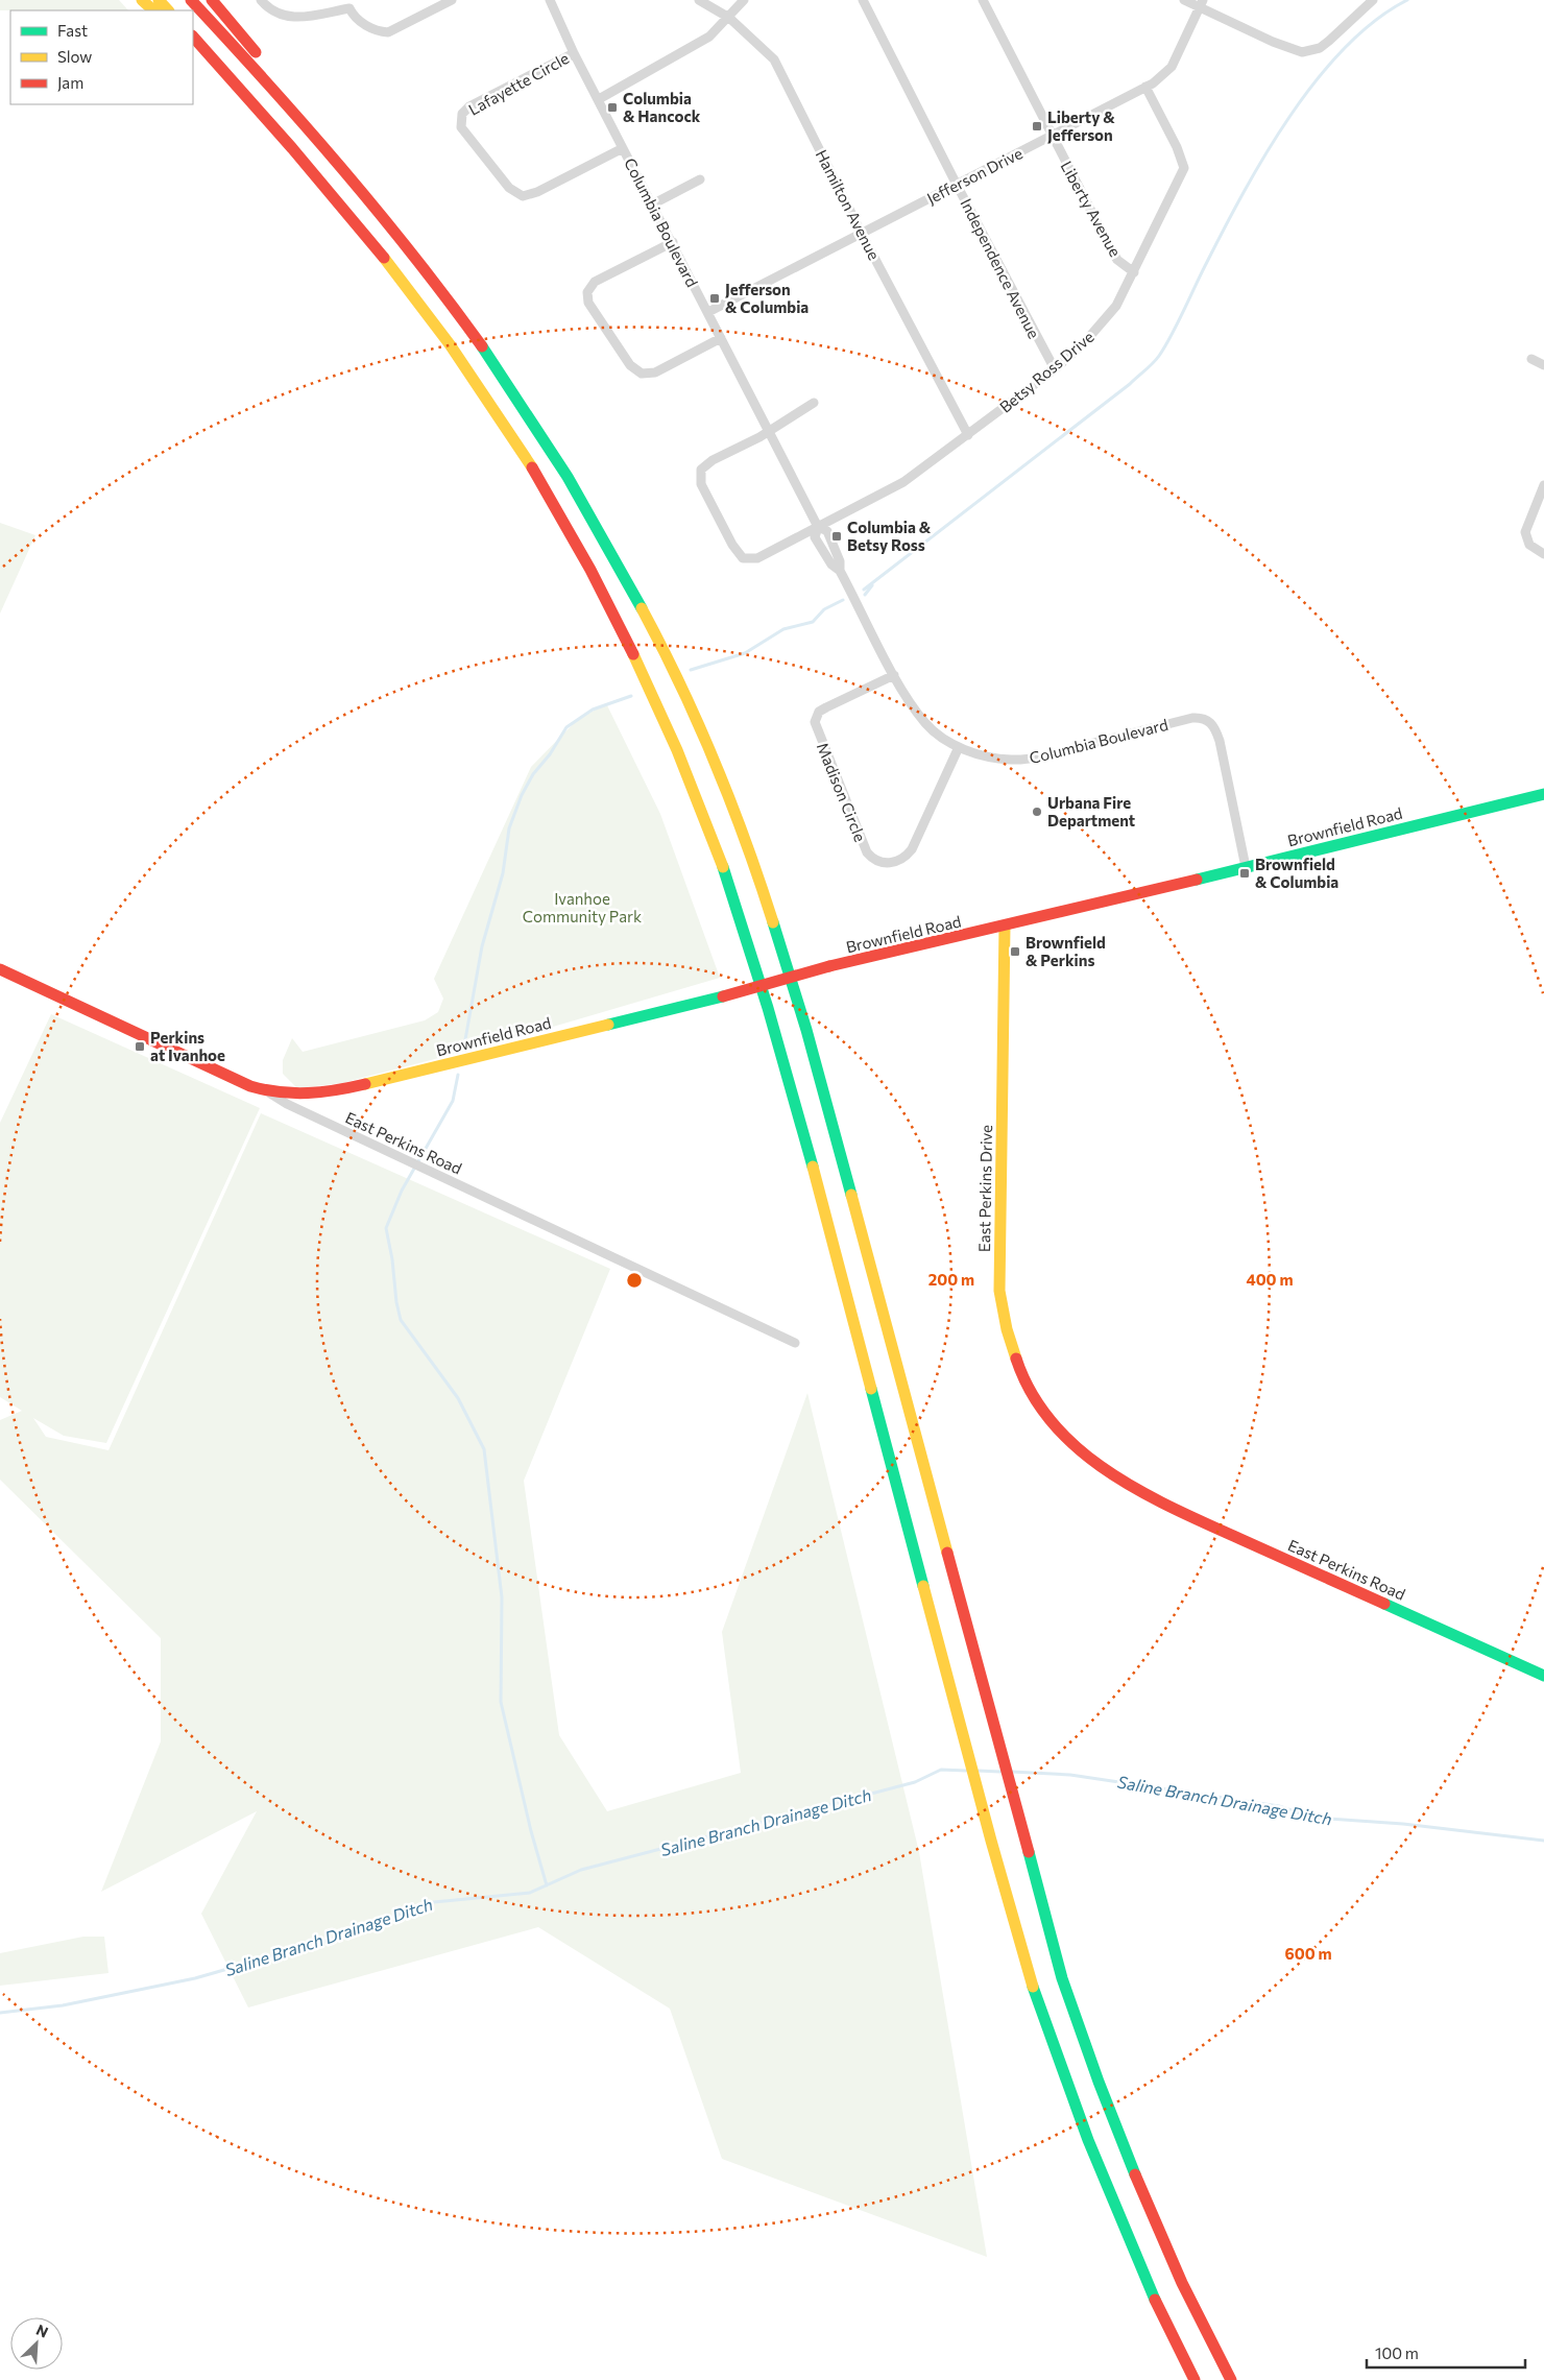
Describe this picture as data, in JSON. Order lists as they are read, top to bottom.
{
  "streets": {
    "main road": ["Brownfield Road", "East Perkins Road", "East Perkins Drive"],
    "street": [
      "Lafayette Circle",
      "Jefferson Drive",
      "Hamilton Avenue",
      "Liberty Avenue",
      "Columbia Boulevard",
      "Independence Avenue",
      "Betsy Ross Drive",
      "Madison Circle"
    ]
  },
  "crossings": [
    ["Lafayette Circle", "Columbia Boulevard"],
    ["Jefferson Drive", "Hamilton Avenue"],
    ["Jefferson Drive", "Liberty Avenue"],
    ["Jefferson Drive", "Columbia Boulevard"],
    ["Jefferson Drive", "Independence Avenue"],
    ["Jefferson Drive", "Betsy Ross Drive"],
    ["Hamilton Avenue", "Betsy Ross Drive"],
    ["Liberty Avenue", "Betsy Ross Drive"],
    ["Columbia Boulevard", "Betsy Ross Drive"],
    ["Columbia Boulevard", "Madison Circle"],
    ["Columbia Boulevard", "Brownfield Road"],
    ["Independence Avenue", "Betsy Ross Drive"],
    ["Brownfield Road", "East Perkins Road"],
    ["Brownfield Road", "East Perkins Drive"],
    ["East Perkins Road", "East Perkins Drive"]
  ],
  "water": ["Saline Branch Drainage Ditch"],
  "parks": ["Ivanhoe Community Park"],
  "places": {
    "transit": [
      "Columbia & Hancock",
      "Liberty & Jefferson",
      "Jefferson & Columbia",
      "Columbia & Betsy Ross",
      "Brownfield & Columbia",
      "Brownfield & Perkins",
      "Perkins at Ivanhoe"
    ],
    "other": ["Urbana Fire Department"]
  },
  "legend": ["Fast", "Slow", "Jam"],
  "scale_bar": "100 m",
  "north": "top right",
  "rings": ["200 m", "400 m", "600 m"]
}
